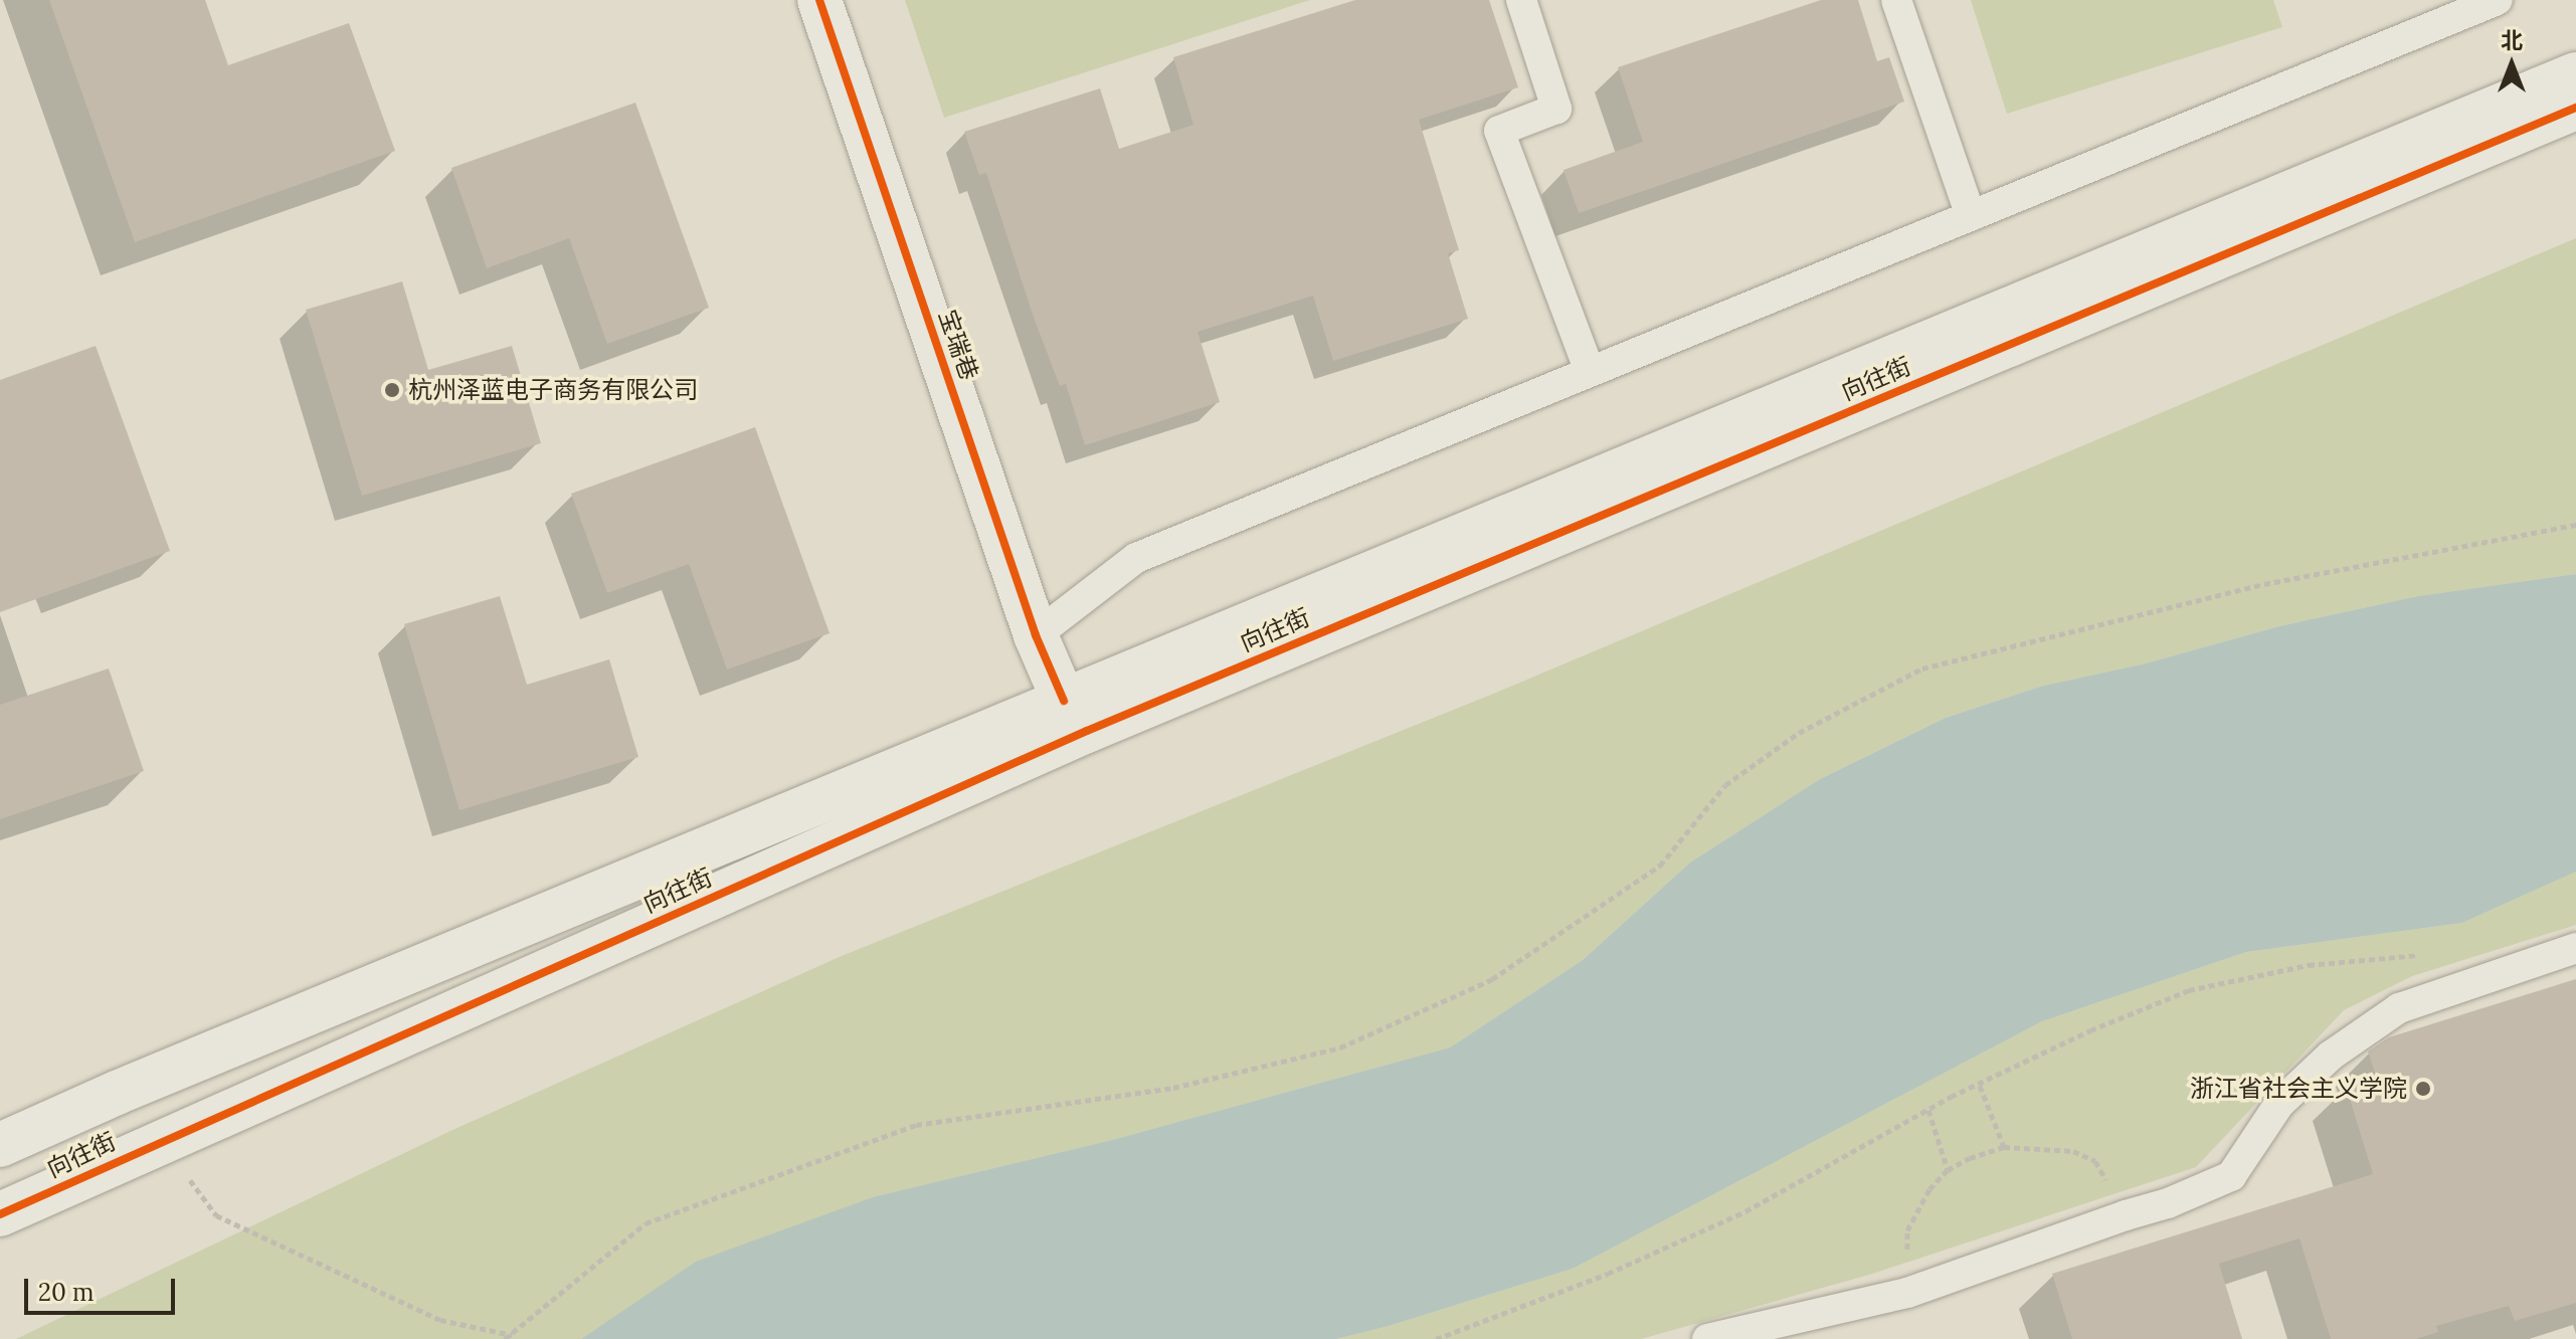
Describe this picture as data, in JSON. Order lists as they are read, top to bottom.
{
  "streets": {
    "street": ["宝瑞巷", "向往街"]
  },
  "crossings": [
    ["宝瑞巷", "向往街"]
  ],
  "places": ["杭州泽蓝电子商务有限公司", "浙江省社会主义学院"],
  "scale_bar": "20 m",
  "north": "top"
}
